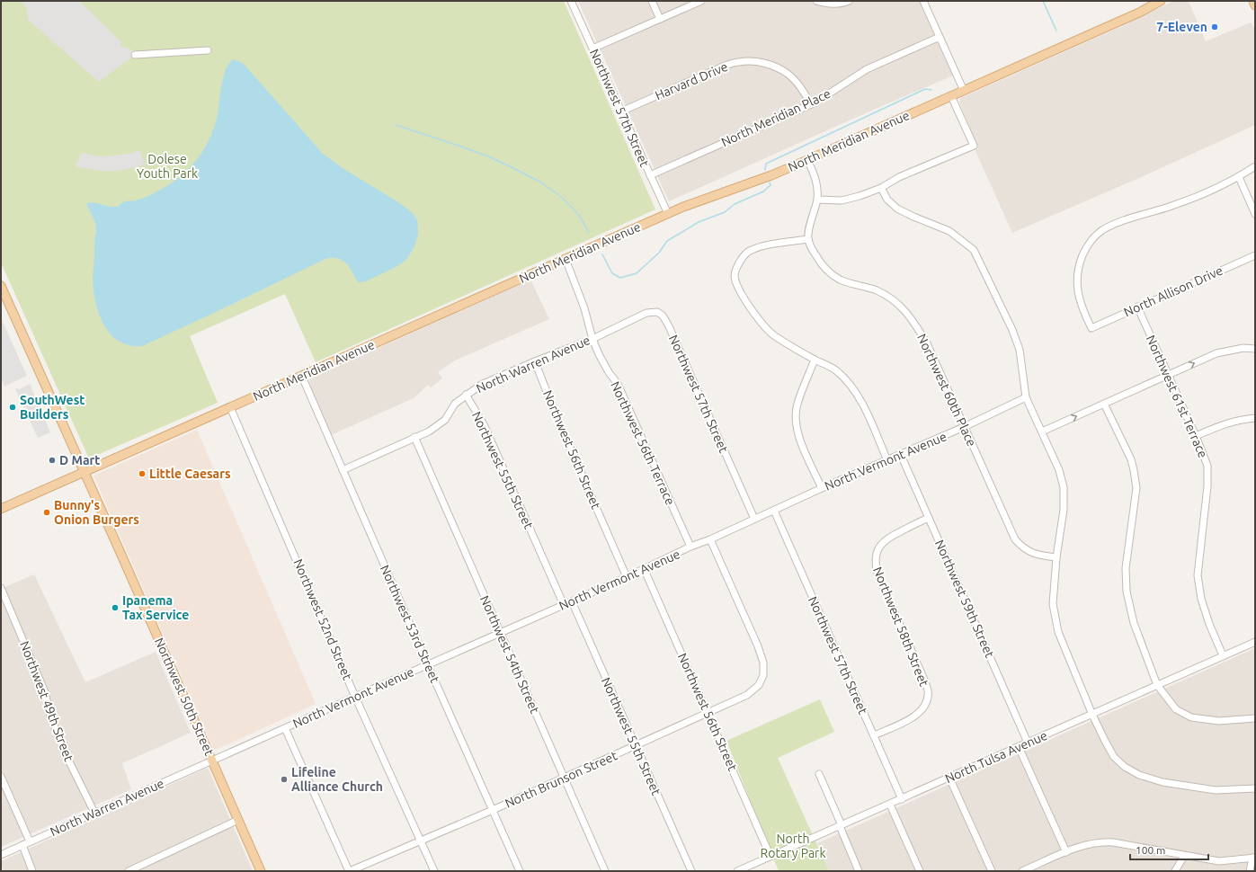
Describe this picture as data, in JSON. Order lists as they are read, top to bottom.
{
  "streets": {
    "main road": ["North Meridian Avenue", "Northwest 50th Street"],
    "street": [
      "Harvard Drive",
      "Northwest 57th Street",
      "North Meridian Place",
      "North Allison Drive",
      "North Warren Avenue",
      "Northwest 60th Place",
      "Northwest 61st Terrace",
      "Northwest 56th Terrace",
      "Northwest 56th Street",
      "North Vermont Avenue",
      "Northwest 55th Street",
      "Northwest 59th Street",
      "Northwest 52nd Street",
      "Northwest 53rd Street",
      "Northwest 58th Street",
      "Northwest 54th Street",
      "Northwest 49th Street",
      "North Tulsa Avenue",
      "North Brunson Street"
    ]
  },
  "crossings": [
    ["Harvard Drive", "Northwest 57th Street"],
    ["Harvard Drive", "North Meridian Place"],
    ["Northwest 57th Street", "North Meridian Place"],
    ["Northwest 57th Street", "North Meridian Avenue"],
    ["Northwest 57th Street", "North Warren Avenue"],
    ["Northwest 57th Street", "North Vermont Avenue"],
    ["Northwest 57th Street", "Northwest 58th Street"],
    ["Northwest 57th Street", "North Tulsa Avenue"],
    ["North Meridian Avenue", "Northwest 56th Terrace"],
    ["North Meridian Avenue", "Northwest 52nd Street"],
    ["North Meridian Avenue", "Northwest 53rd Street"],
    ["North Meridian Avenue", "Northwest 50th Street"],
    ["North Allison Drive", "Northwest 61st Terrace"],
    ["North Warren Avenue", "Northwest 56th Terrace"],
    ["North Warren Avenue", "Northwest 56th Street"],
    ["North Warren Avenue", "North Vermont Avenue"],
    ["North Warren Avenue", "Northwest 55th Street"],
    ["North Warren Avenue", "Northwest 53rd Street"],
    ["North Warren Avenue", "Northwest 54th Street"],
    ["North Warren Avenue", "Northwest 50th Street"],
    ["North Warren Avenue", "Northwest 49th Street"],
    ["Northwest 60th Place", "North Vermont Avenue"],
    ["Northwest 61st Terrace", "North Tulsa Avenue"],
    ["Northwest 56th Terrace", "North Vermont Avenue"],
    ["Northwest 56th Street", "North Vermont Avenue"],
    ["Northwest 56th Street", "North Tulsa Avenue"],
    ["Northwest 56th Street", "North Brunson Street"],
    ["North Vermont Avenue", "Northwest 55th Street"],
    ["North Vermont Avenue", "Northwest 59th Street"],
    ["North Vermont Avenue", "Northwest 52nd Street"],
    ["North Vermont Avenue", "Northwest 53rd Street"],
    ["North Vermont Avenue", "Northwest 54th Street"],
    ["North Vermont Avenue", "Northwest 50th Street"],
    ["North Vermont Avenue", "North Brunson Street"],
    ["Northwest 55th Street", "North Brunson Street"],
    ["Northwest 59th Street", "Northwest 58th Street"],
    ["Northwest 59th Street", "North Tulsa Avenue"],
    ["Northwest 52nd Street", "North Brunson Street"],
    ["Northwest 53rd Street", "North Brunson Street"],
    ["Northwest 54th Street", "North Brunson Street"]
  ],
  "parks": ["Dolese Youth Park", "North Rotary Park"],
  "places": [
    "7-Eleven",
    "SouthWest Builders",
    "D Mart",
    "Little Caesars",
    "Bunny's Onion Burgers",
    "Ipanema Tax Service",
    "Lifeline Alliance Church"
  ],
  "scale_bar": "100 m"
}
